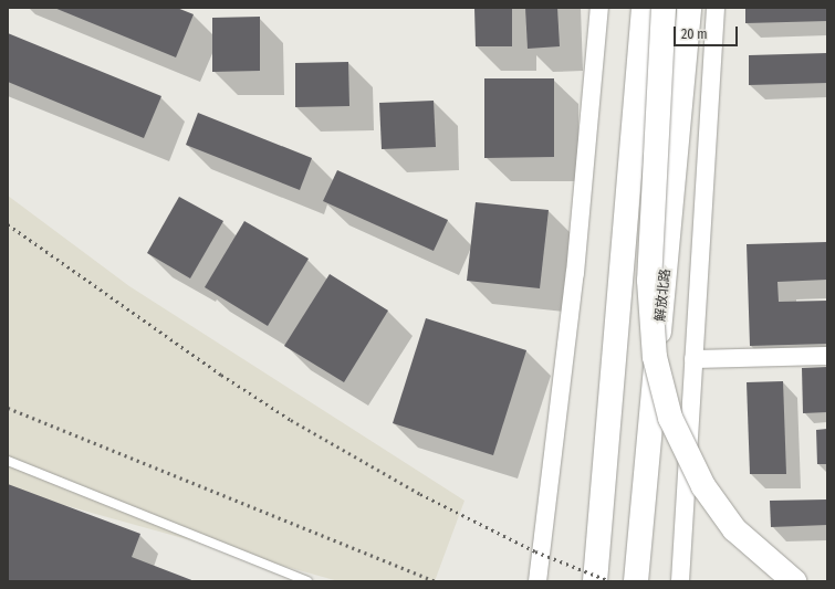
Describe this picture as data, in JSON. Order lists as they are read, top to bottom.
{
  "streets": {
    "highway": ["解放北路"]
  },
  "scale_bar": "20 m"
}
